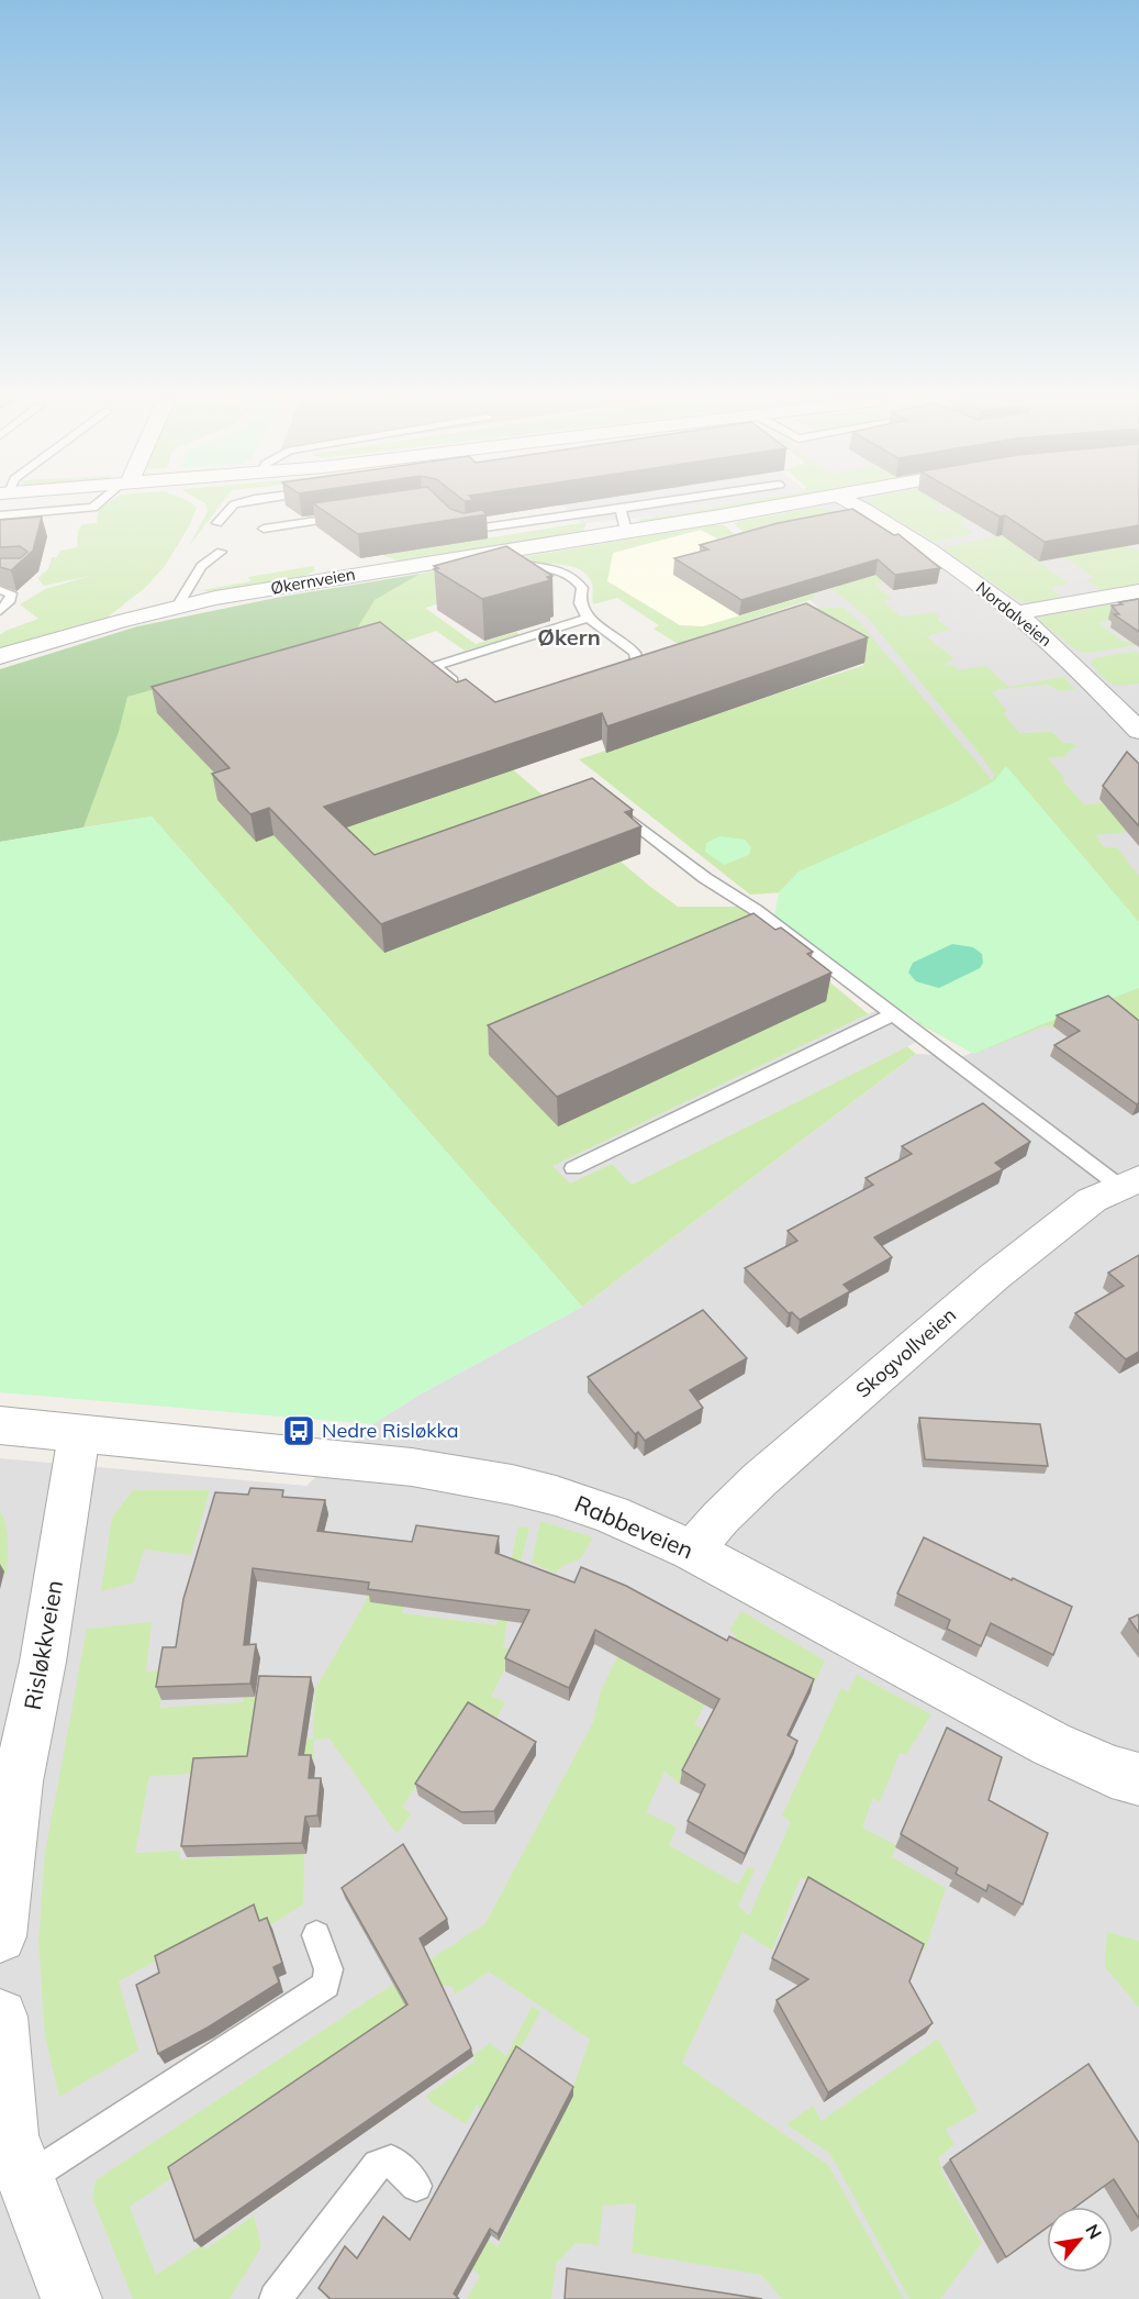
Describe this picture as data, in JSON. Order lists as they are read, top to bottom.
{
  "streets": {
    "street": [
      "Økernveien",
      "Nordalveien",
      "Skogvollveien",
      "Rabbeveien",
      "Risløkkveien"
    ]
  },
  "crossings": [
    ["Skogvollveien", "Rabbeveien"],
    ["Rabbeveien", "Risløkkveien"]
  ],
  "districts": ["Økern"],
  "places": {
    "bus stop": ["Nedre Risløkka"]
  },
  "north": "top right"
}
